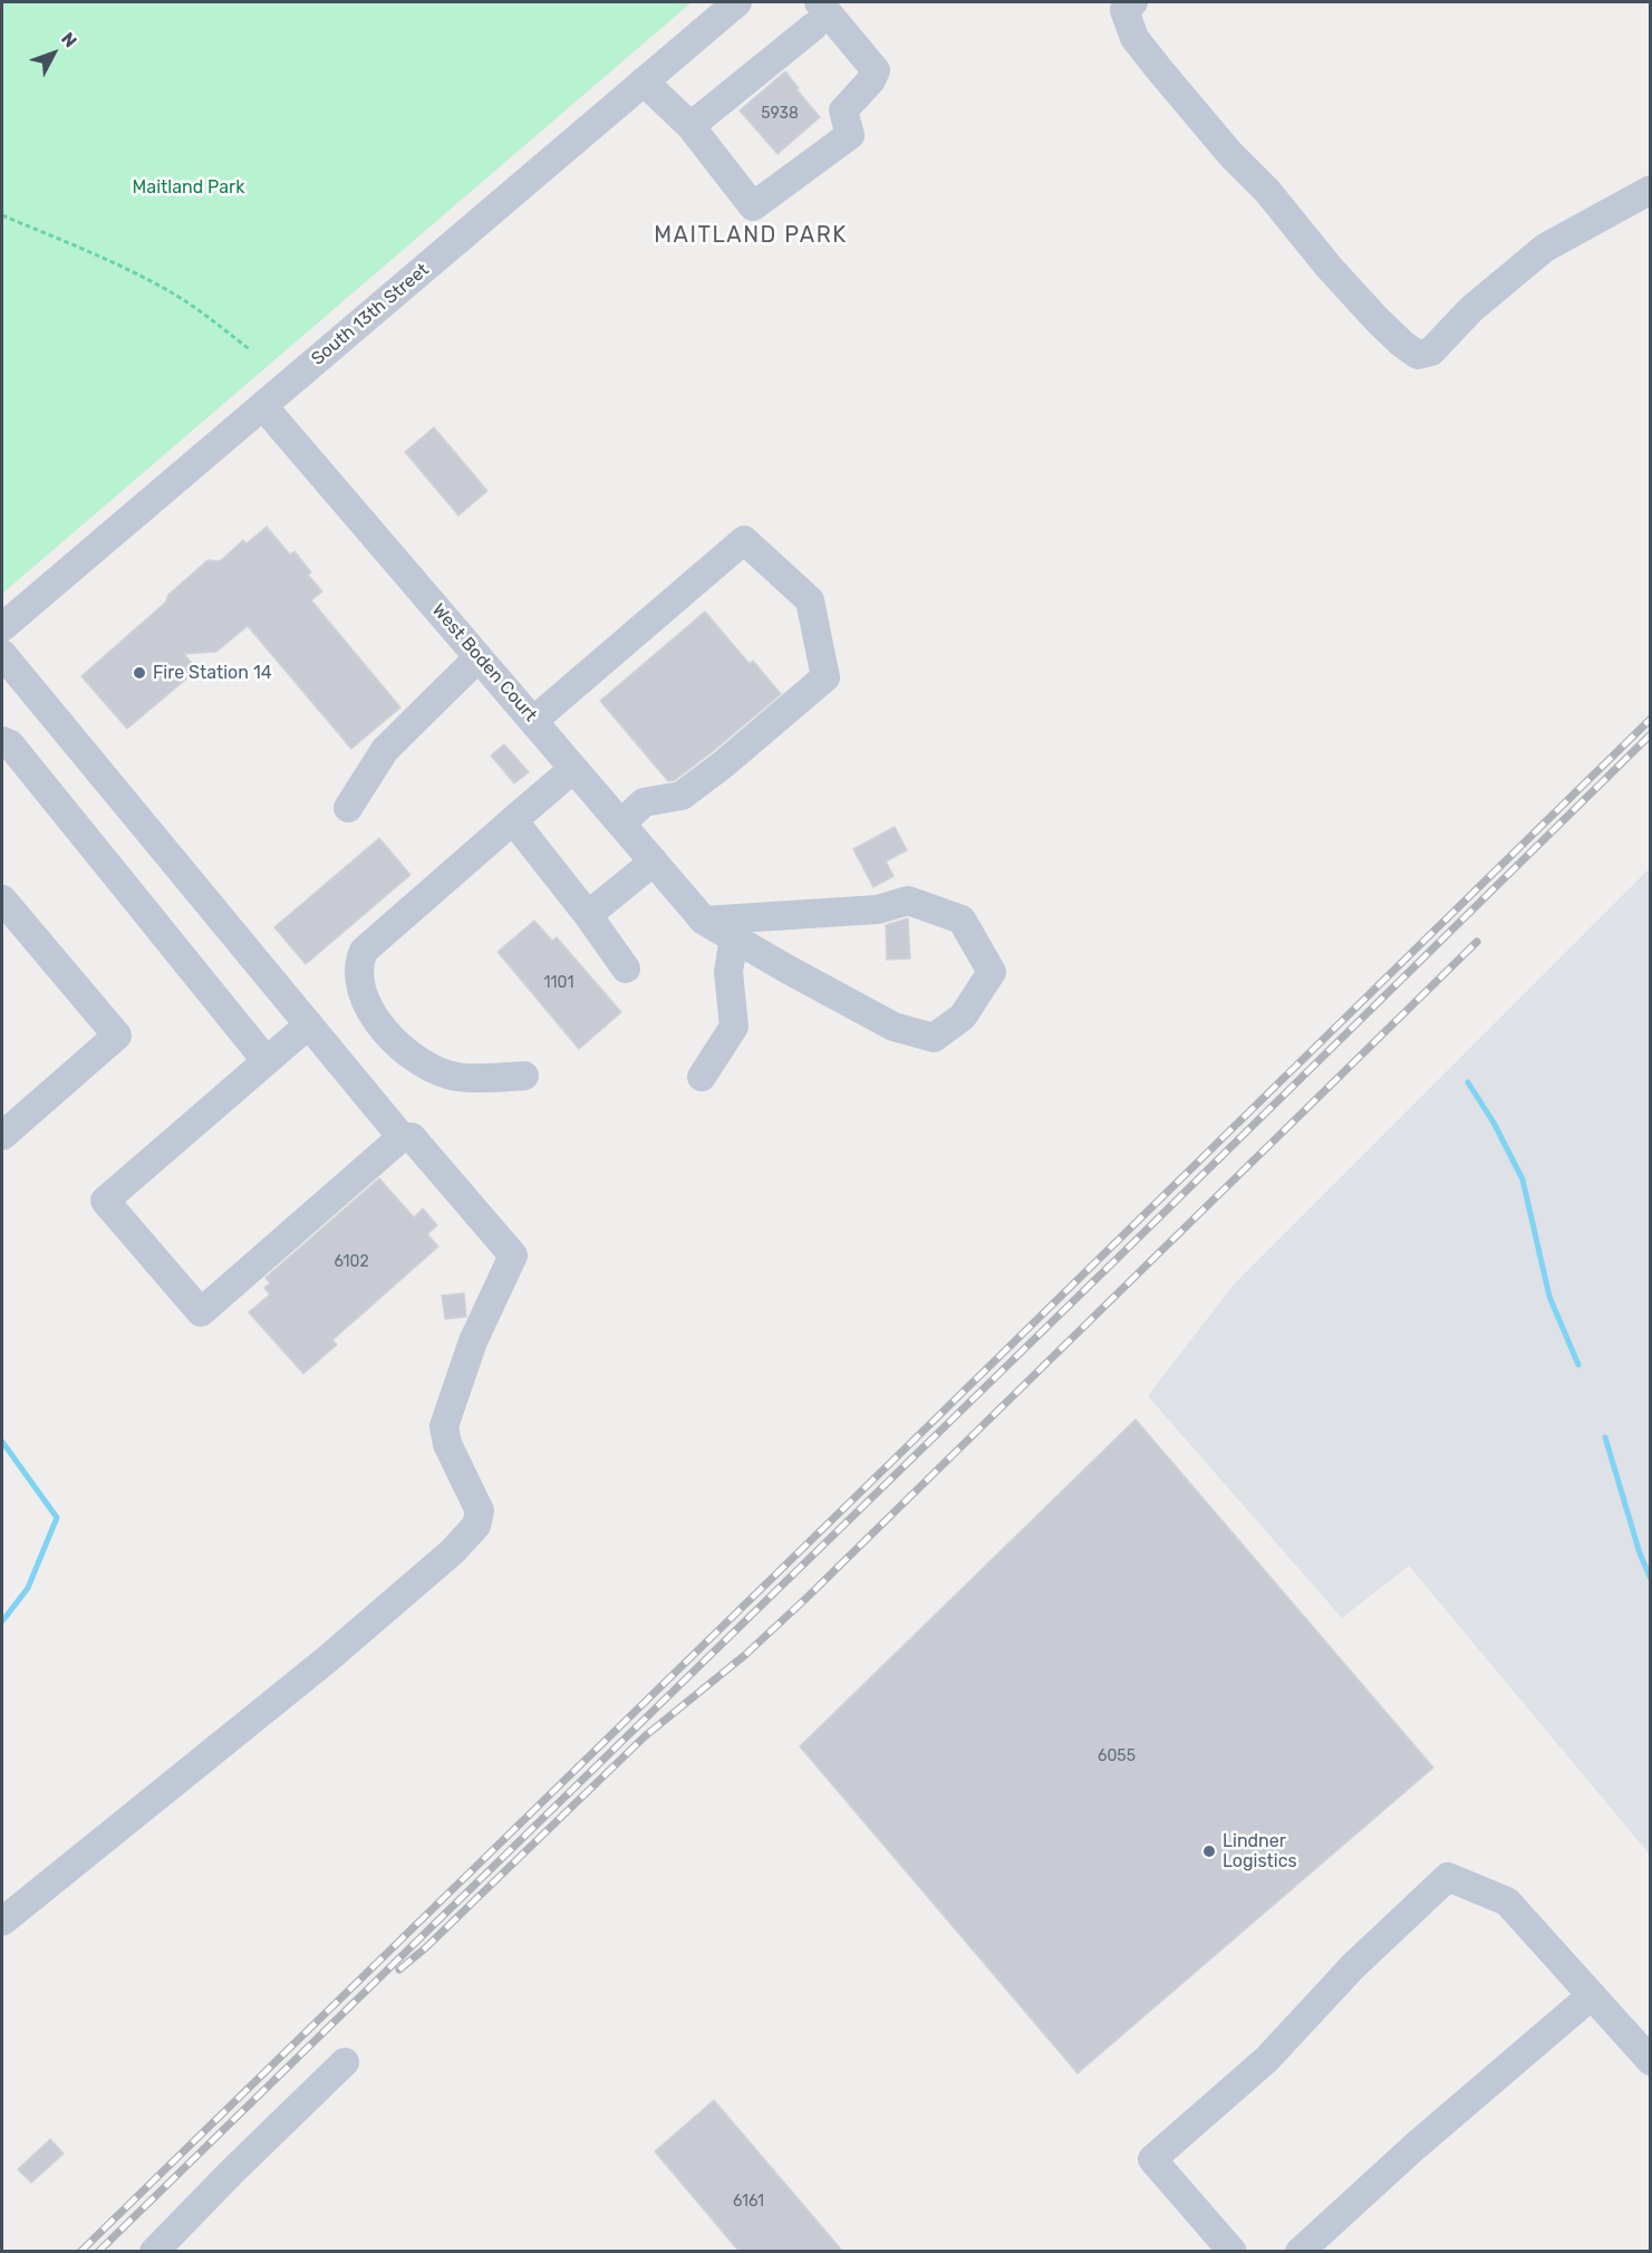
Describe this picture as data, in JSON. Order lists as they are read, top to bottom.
{
  "streets": {
    "street": ["South 13th Street", "West Boden Court"]
  },
  "crossings": [
    ["South 13th Street", "West Boden Court"]
  ],
  "districts": ["MAITLAND PARK"],
  "parks": ["Maitland Park"],
  "places": ["Fire Station 14", "Lindner Logistics"],
  "house_numbers": [
    "5938",
    "1101",
    "6102",
    "6055",
    "6161"
  ],
  "north": "top right"
}
